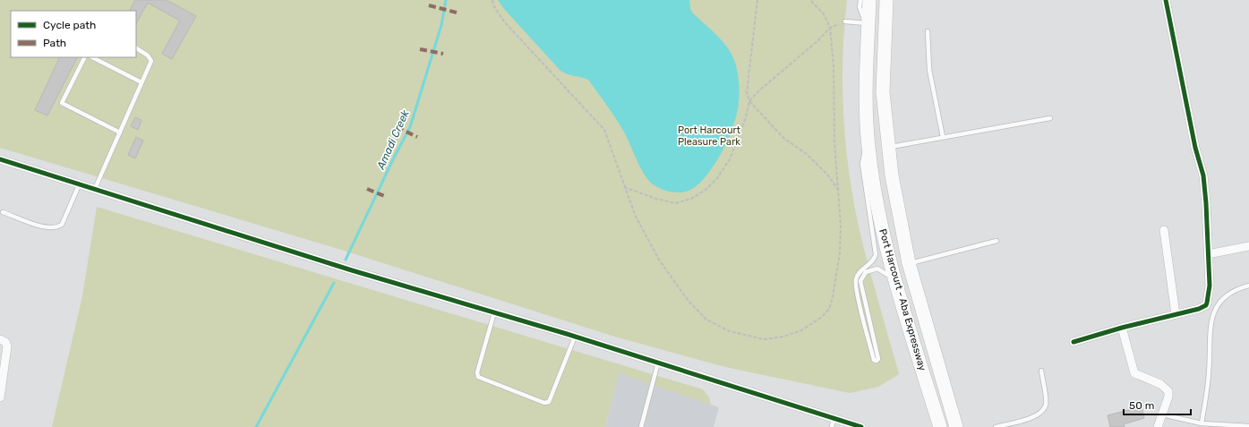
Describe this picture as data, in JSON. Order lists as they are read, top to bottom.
{
  "streets": {
    "highway": ["Port Harcourt - Aba Expressway"]
  },
  "water": ["Amadi Creek"],
  "parks": ["Port Harcourt Pleasure Park"],
  "legend": ["Cycle path", "Path"],
  "scale_bar": "50 m"
}
